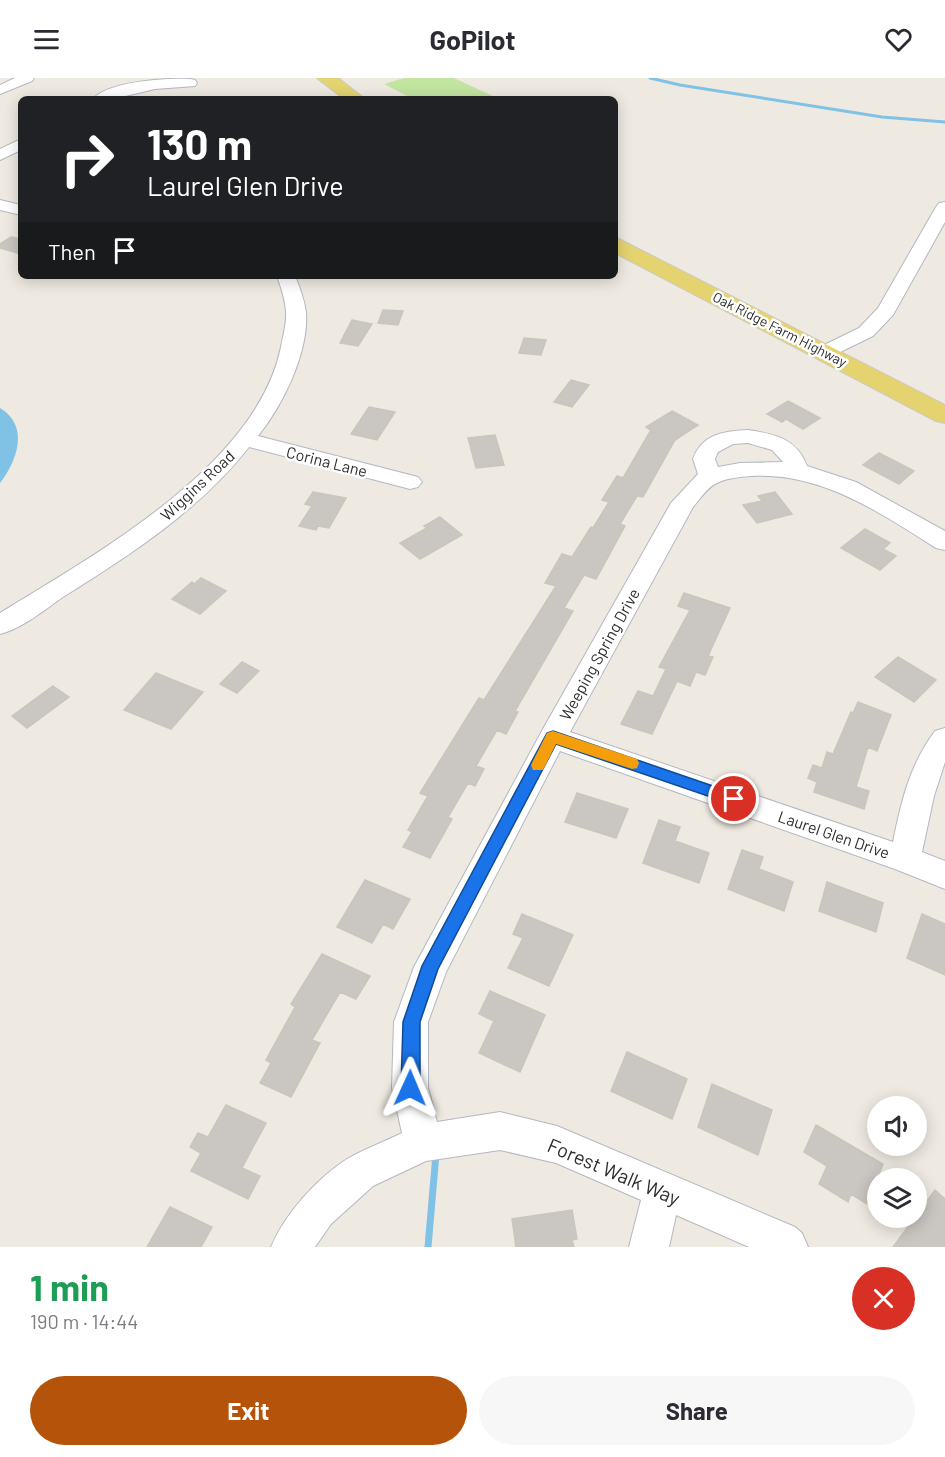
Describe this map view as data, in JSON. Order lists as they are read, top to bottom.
{
  "streets": {
    "main road": ["Oak Ridge Farm Highway"],
    "street": [
      "Corina Lane",
      "Wiggins Road",
      "Weeping Spring Drive",
      "Laurel Glen Drive",
      "Forest Walk Way"
    ]
  },
  "crossings": [
    ["Corina Lane", "Wiggins Road"],
    ["Weeping Spring Drive", "Laurel Glen Drive"],
    ["Weeping Spring Drive", "Forest Walk Way"]
  ],
  "page": {
    "header": "GoPilot",
    "turn": ["130 m", "Laurel Glen Drive"],
    "then": "Then",
    "heading": ["1 min", "190 m · 14:44"],
    "buttons": ["Exit", "Share"]
  }
}
